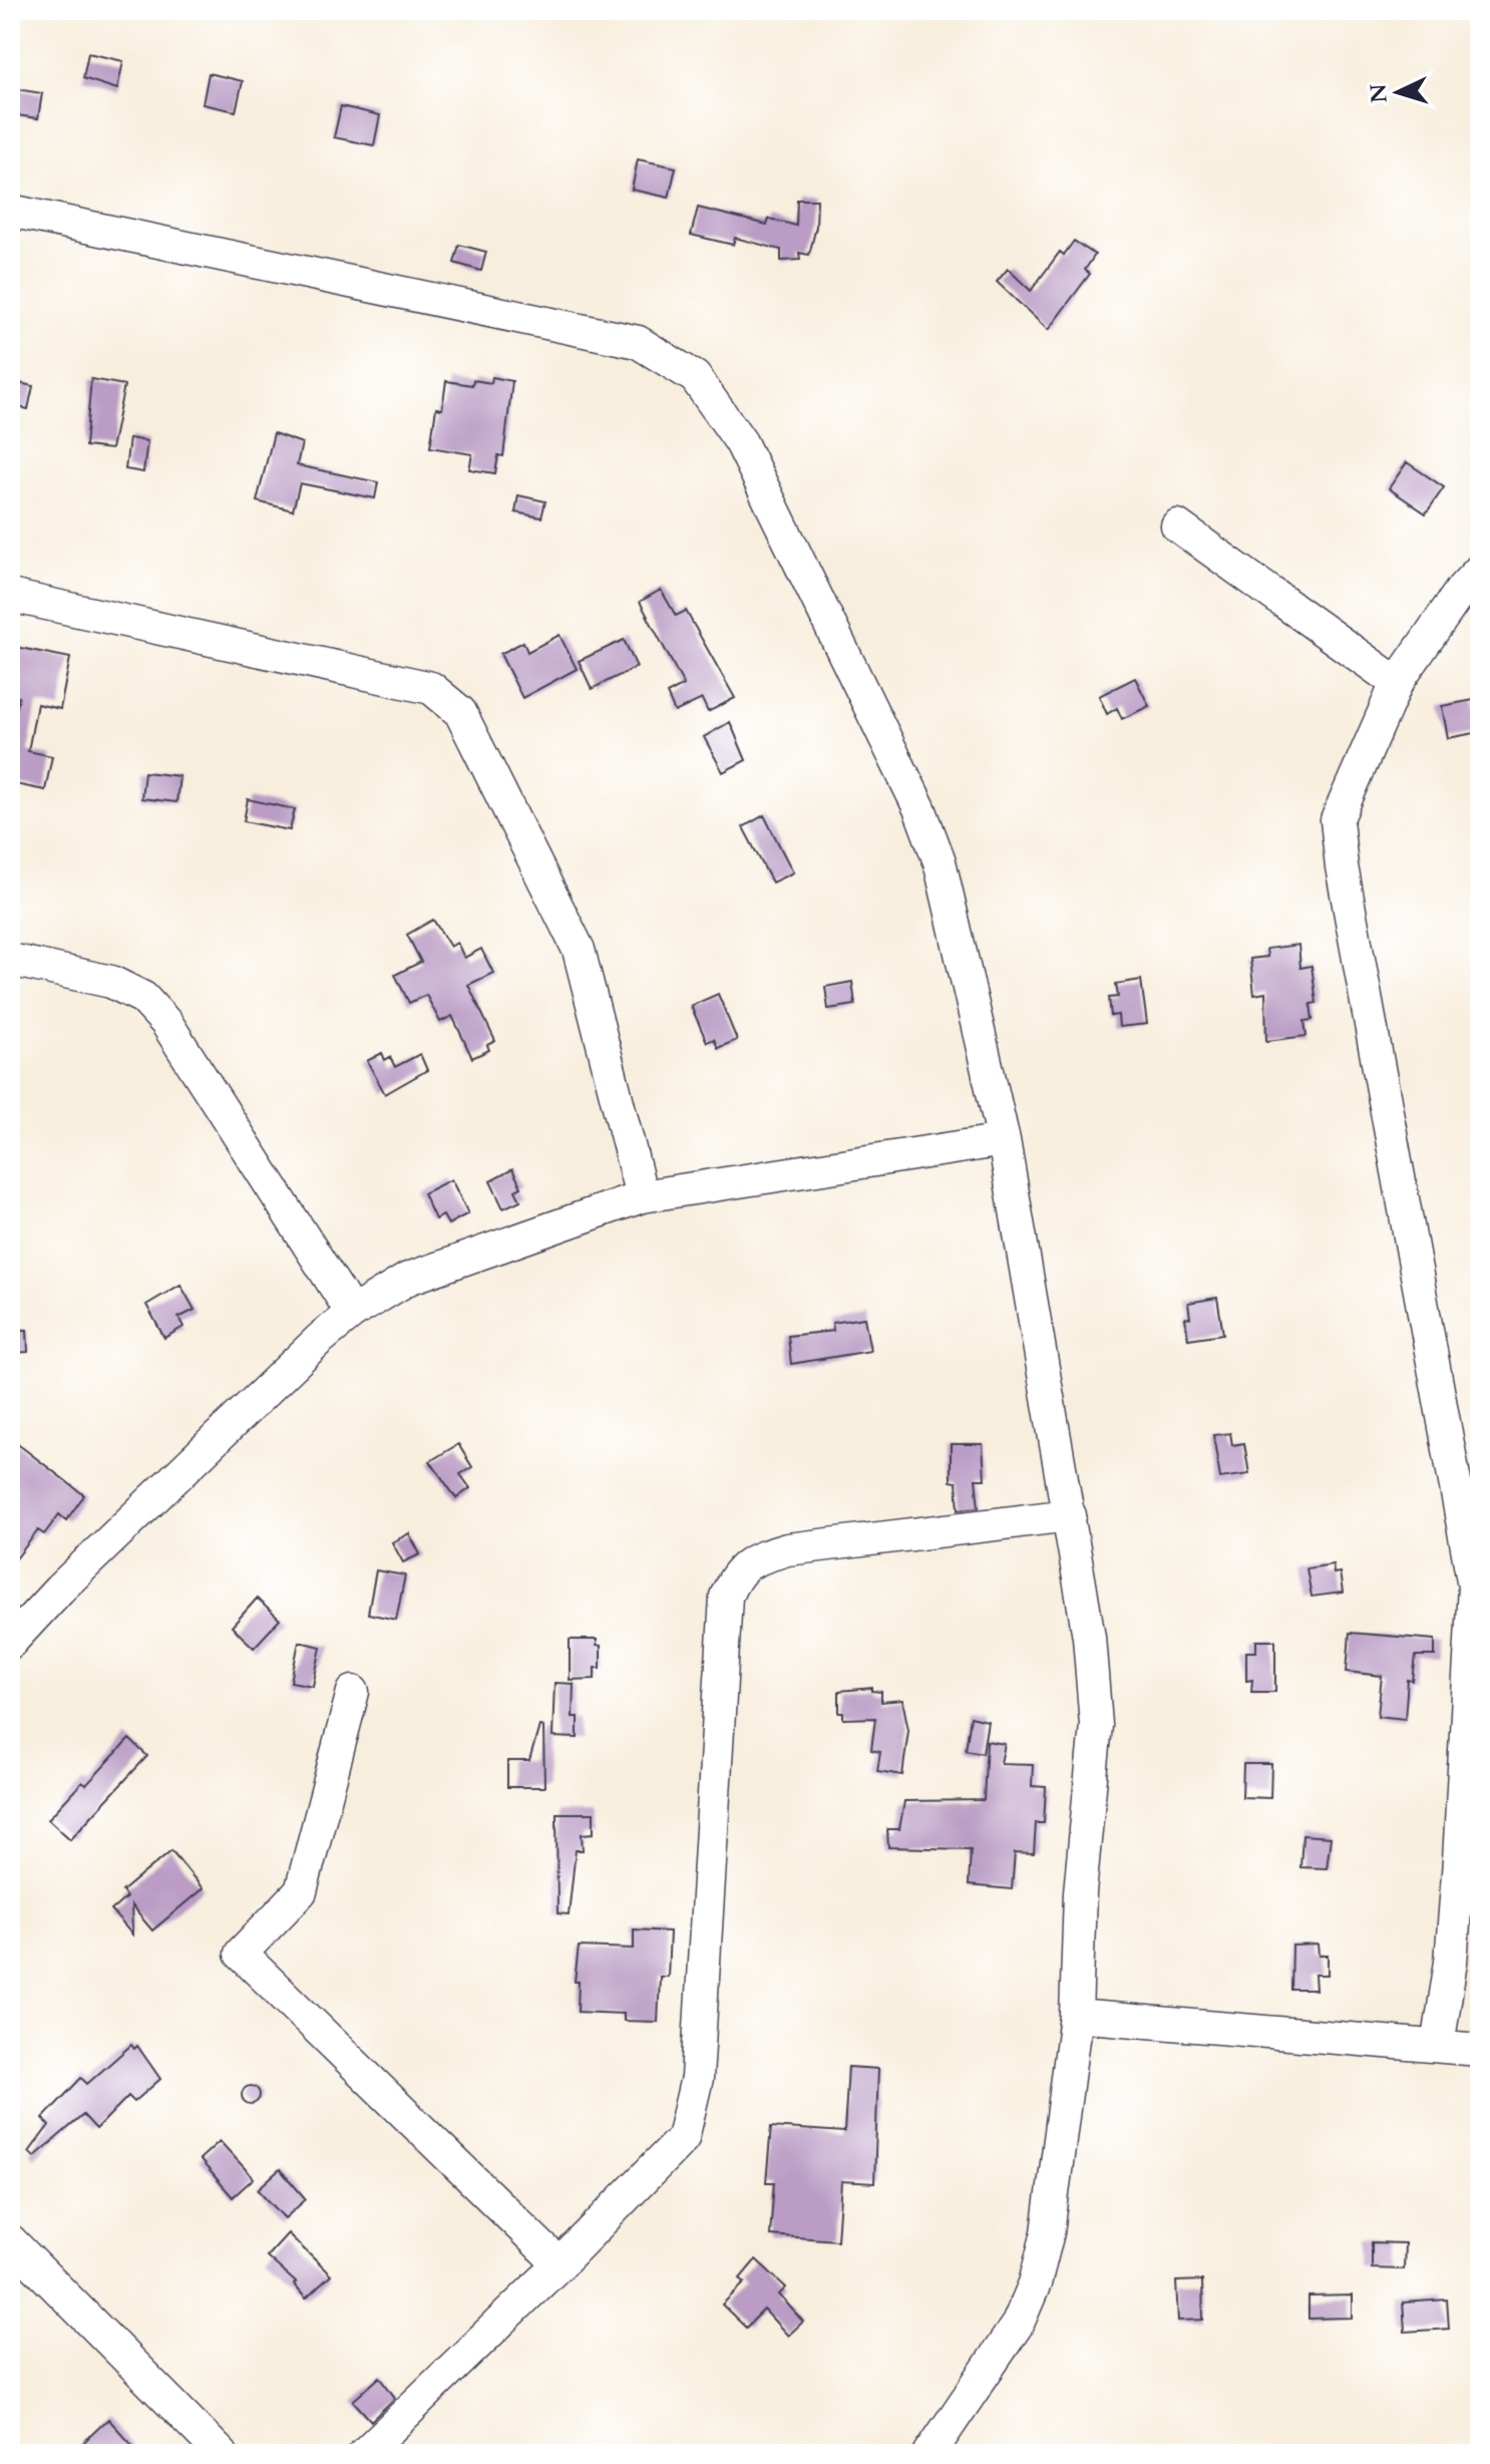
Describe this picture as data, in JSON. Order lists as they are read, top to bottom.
{
  "north": "left"
}
